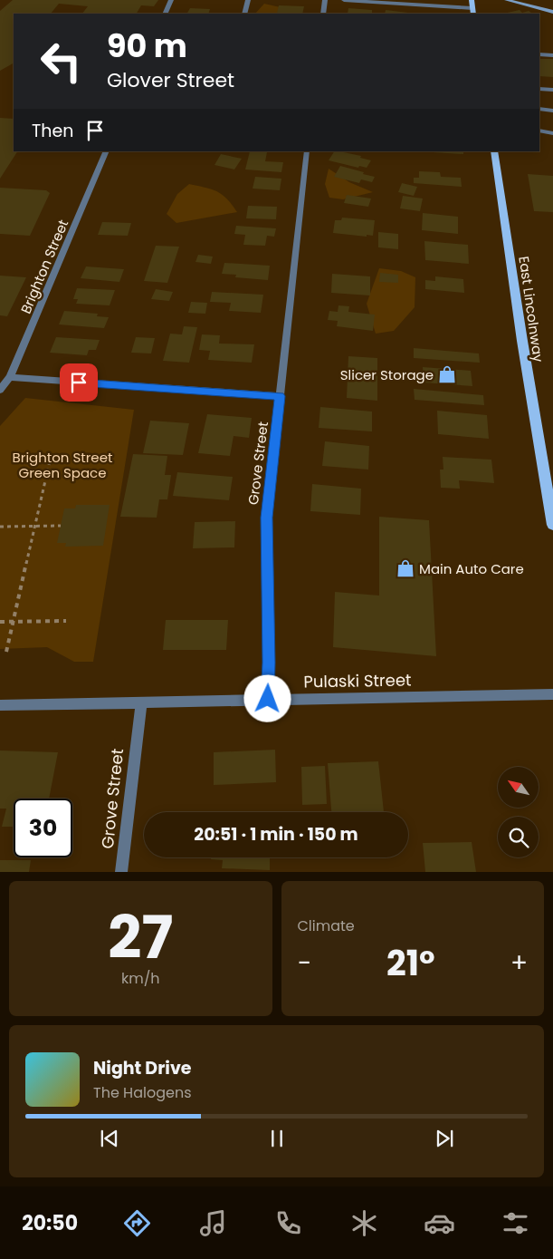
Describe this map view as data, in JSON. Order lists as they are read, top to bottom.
{
  "streets": {
    "main road": ["East Lincolnway"],
    "street": ["Brighton Street", "Grove Street", "Pulaski Street"]
  },
  "crossings": [
    ["Grove Street", "Pulaski Street"]
  ],
  "parks": ["Brighton Street Green Space"],
  "places": {
    "shop": ["Slicer Storage", "Main Auto Care"]
  },
  "north": "top left",
  "page": {
    "turn": ["90 m", "Glover Street"],
    "then": "Then",
    "limit": "30",
    "trip": "20:51 · 1 min · 150 m",
    "tile": [
      ["27", "km/h"],
      "Climate"
    ],
    "heat": ["−", "21°", "+"],
    "song": ["Night Drive", "The Halogens"],
    "tabs": "20:50"
  }
}
